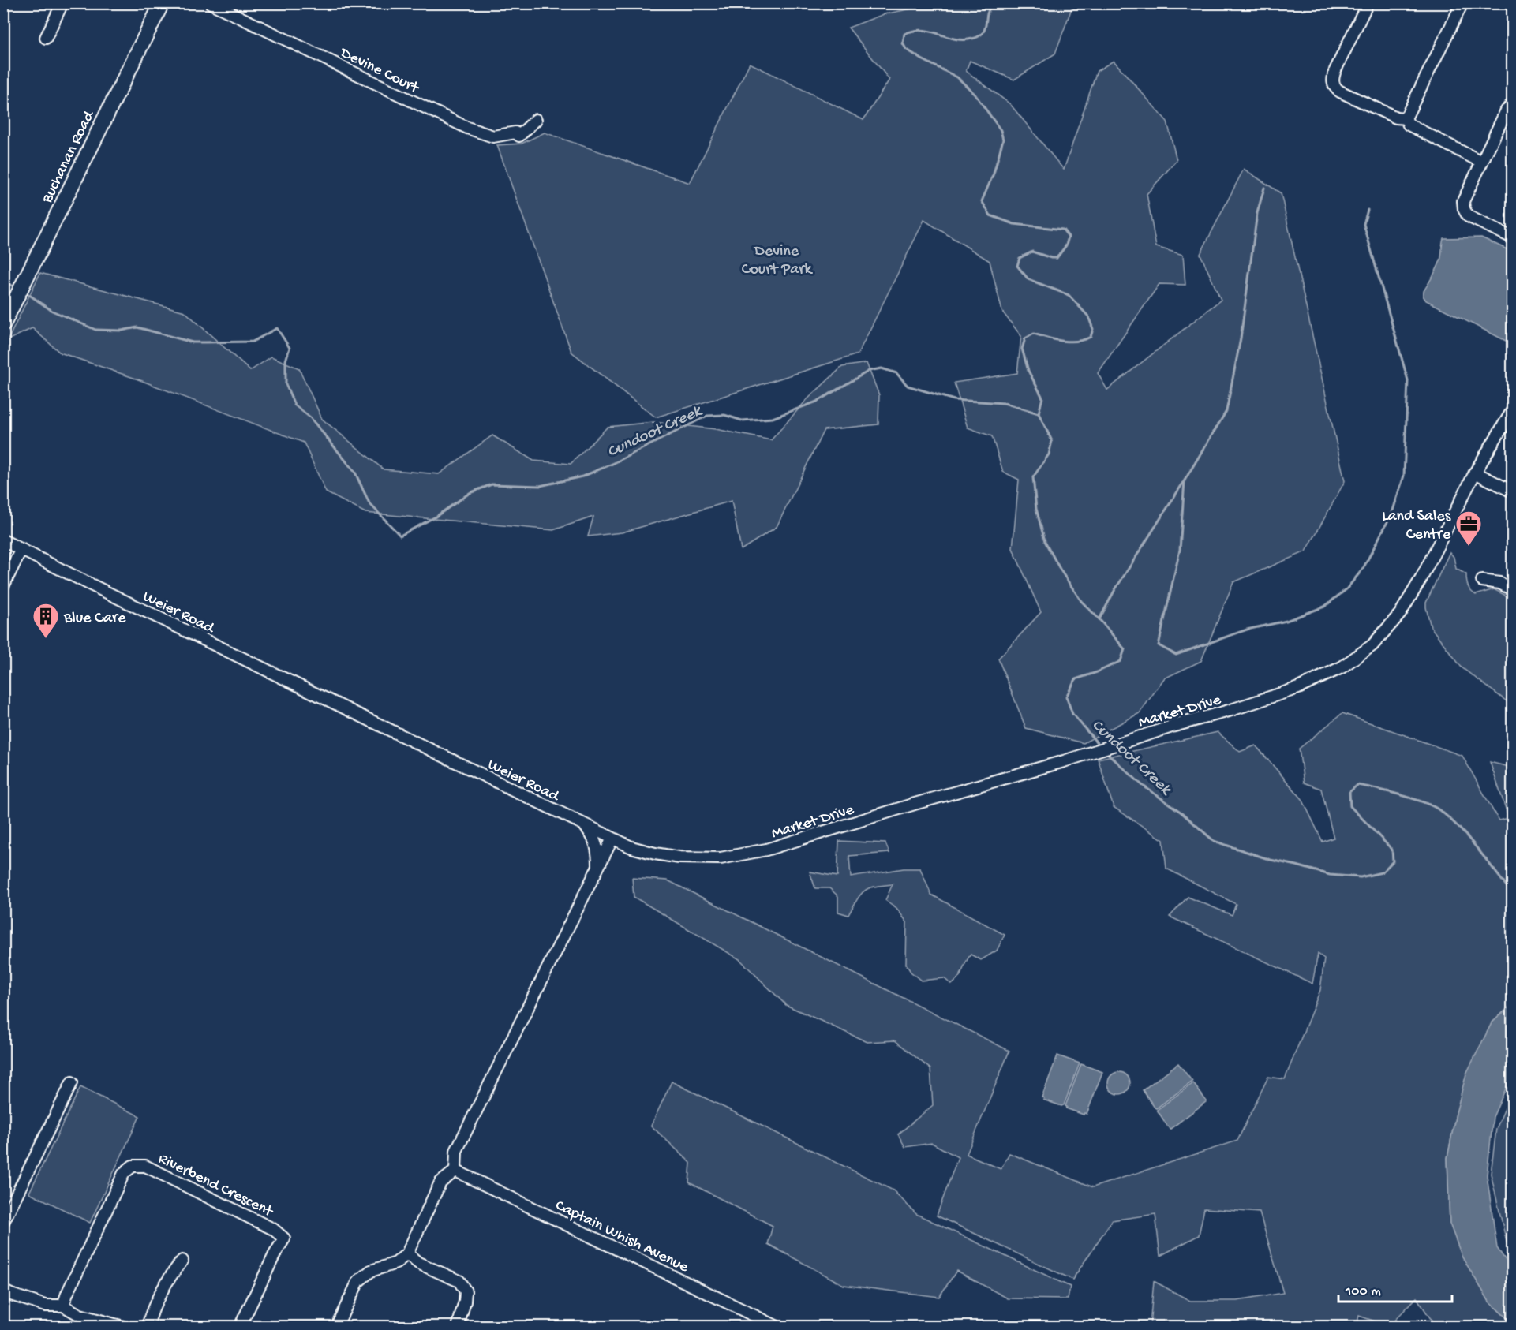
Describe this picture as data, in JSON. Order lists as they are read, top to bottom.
{
  "streets": {
    "main road": ["Buchanan Road"],
    "street": [
      "Devine Court",
      "Weier Road",
      "Market Drive",
      "Riverbend Crescent",
      "Captain Whish Avenue"
    ]
  },
  "crossings": [
    ["Weier Road", "Market Drive"]
  ],
  "water": ["Cundoot Creek"],
  "parks": ["Devine Court Park"],
  "places": {
    "office": ["Land Sales Centre"],
    "building": ["Blue Care"]
  },
  "scale_bar": "100 m"
}
